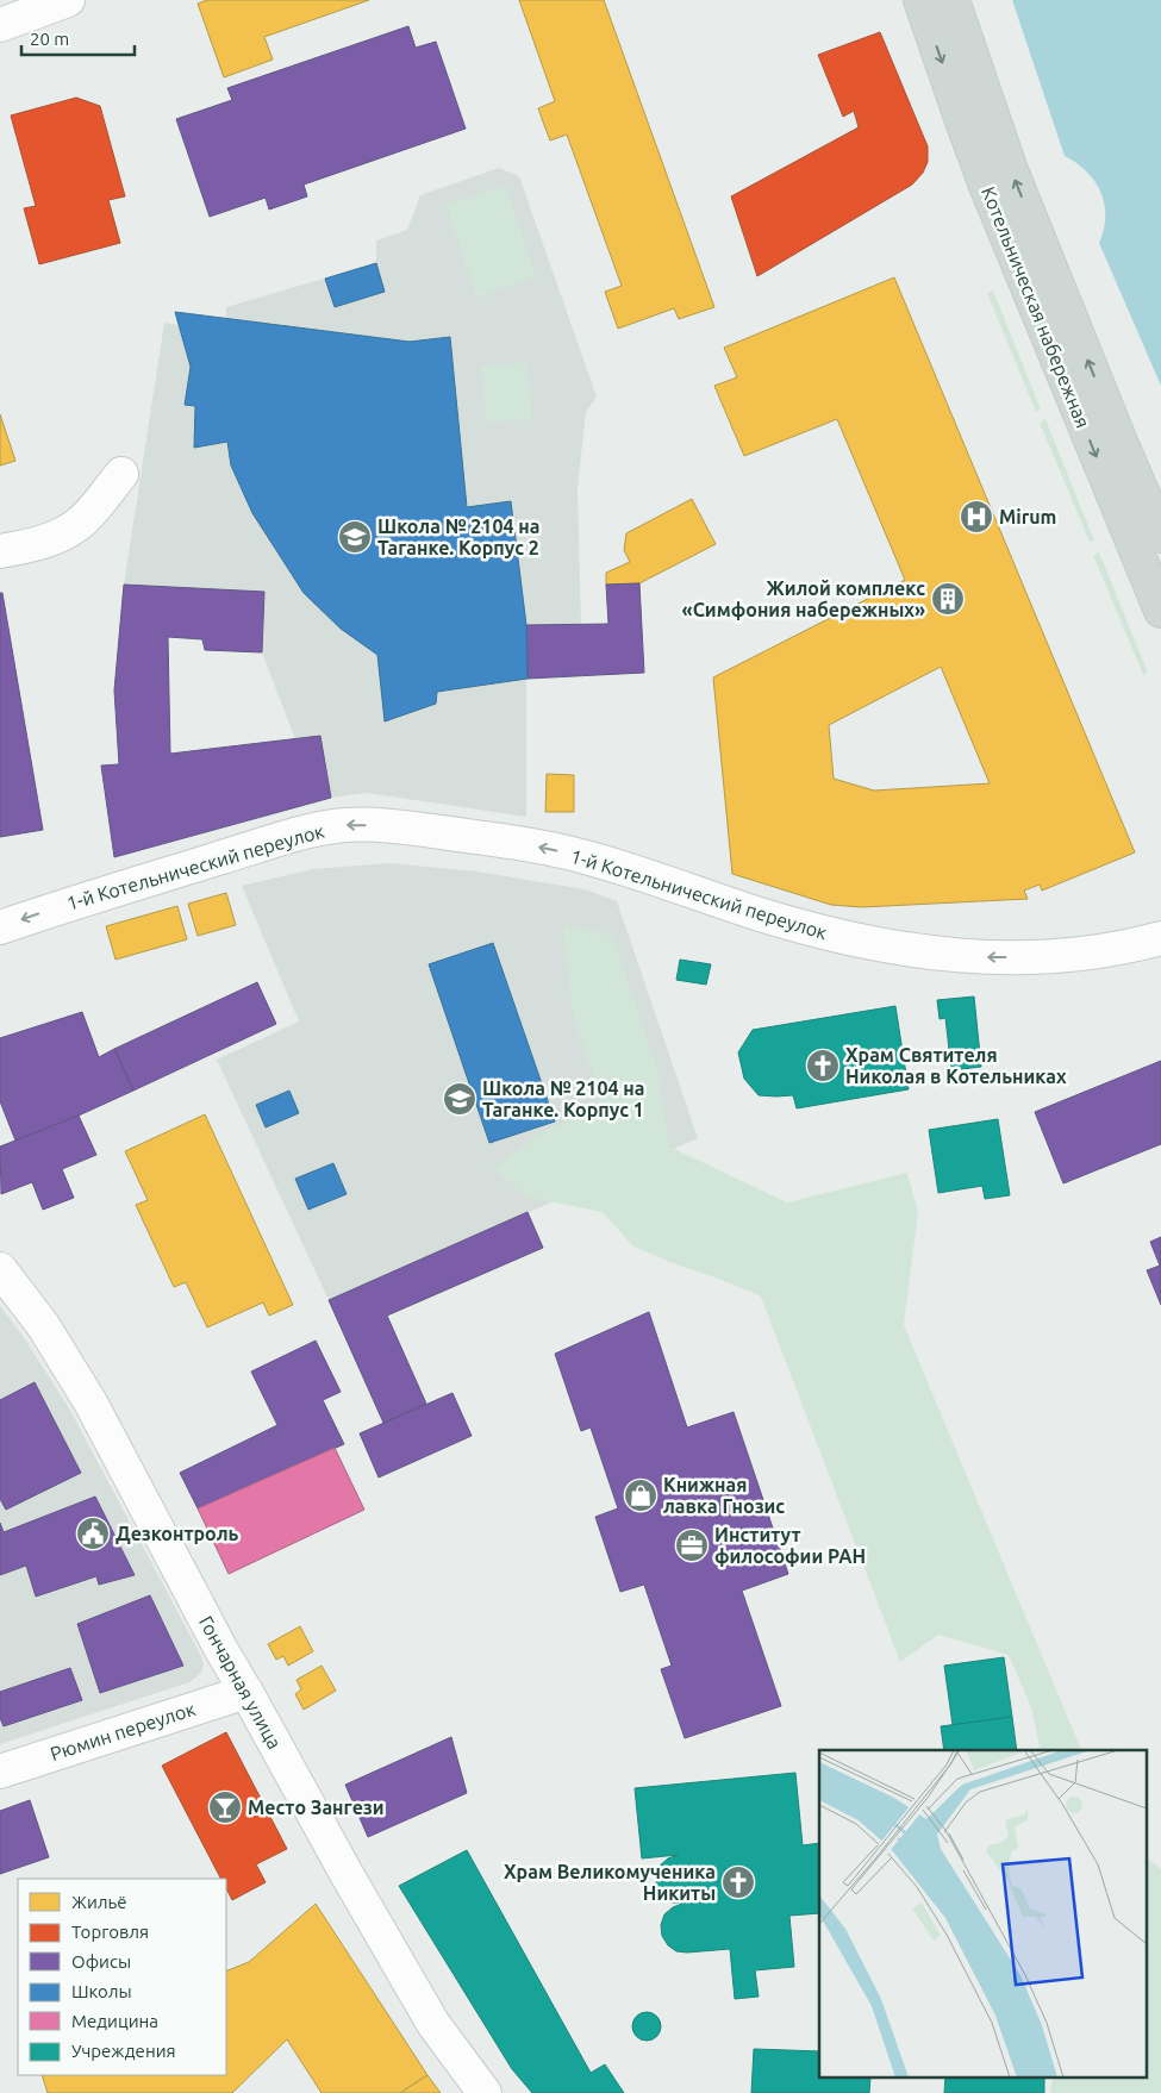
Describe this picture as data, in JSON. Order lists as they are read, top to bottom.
{
  "streets": {
    "main road": ["Котельническая набережная"],
    "street": ["1-й Котельнический переулок", "Гончарная улица", "Рюмин переулок"]
  },
  "crossings": [
    ["Гончарная улица", "Рюмин переулок"]
  ],
  "one_way": ["1-й Котельнический переулок"],
  "places": {
    "hospital": ["Mirum"],
    "school or university": ["Школа № 2104 на Таганке. Корпус 2", "Школа № 2104 на Таганке. Корпус 1"],
    "building": ["Жилой комплекс «Симфония набережных»"],
    "church": ["Храм Святителя Николая в Котельниках", "Храм Великомученика Никиты"],
    "shop": ["Книжная лавка Гнозис"],
    "public building": ["Дезконтроль"],
    "office": ["Институт философии РАН"],
    "bar": ["Место Зангези"]
  },
  "legend": [
    "Жильё",
    "Торговля",
    "Офисы",
    "Школы",
    "Медицина",
    "Учреждения"
  ],
  "scale_bar": "20 m"
}
